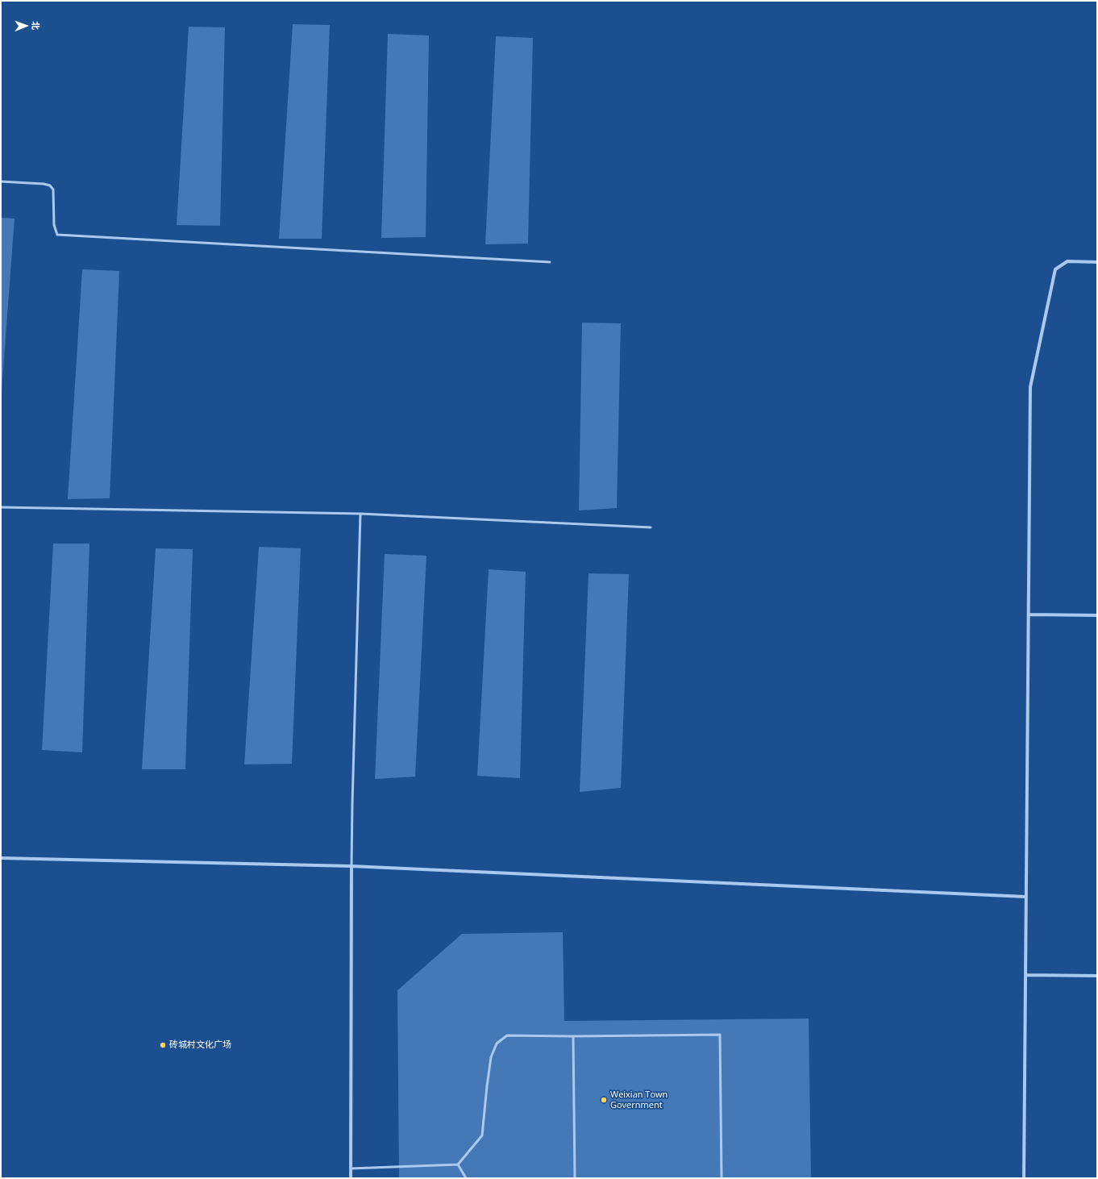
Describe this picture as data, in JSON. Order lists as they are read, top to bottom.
{
  "places": ["砖城村文化广场", "Weixian Town Government"],
  "north": "right"
}
